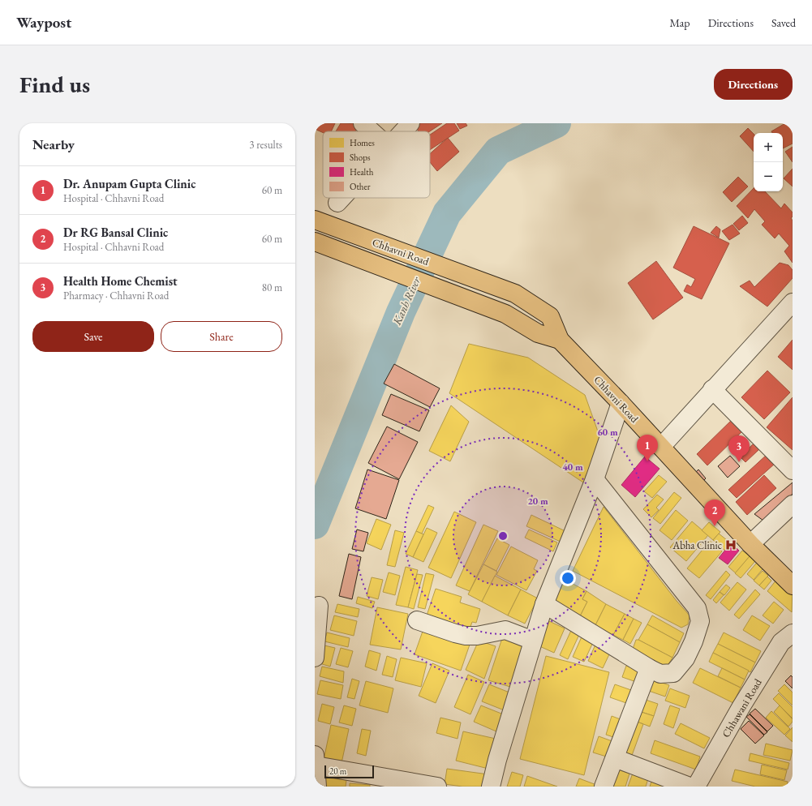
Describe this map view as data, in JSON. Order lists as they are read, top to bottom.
{
  "streets": {
    "main road": ["Chhavni Road"],
    "street": ["Chhawani Road"]
  },
  "water": ["Kanh River"],
  "places": {
    "hospital": ["Abha Clinic"]
  },
  "legend": [
    "Homes",
    "Shops",
    "Health",
    "Other"
  ],
  "scale_bar": "20 m",
  "page": {
    "header": "Waypost",
    "nav": ["Map", "Directions", "Saved"],
    "buttons": [
      "Directions",
      ["Save", "Share"]
    ],
    "title": "Find us",
    "heading": ["Nearby", "3 results"],
    "map_buttons": ["+", "−"],
    "list": [
      {
        "mark": "1",
        "name": "Dr. Anupam Gupta Clinic",
        "note": "Hospital · Chhavni Road",
        "value": "60 m"
      },
      {
        "mark": "2",
        "name": "Dr RG Bansal Clinic",
        "note": "Hospital · Chhavni Road",
        "value": "60 m"
      },
      {
        "mark": "3",
        "name": "Health Home Chemist",
        "note": "Pharmacy · Chhavni Road",
        "value": "80 m"
      }
    ],
    "pins": ["1", "3", "2"],
    "scale": "20 m"
  },
  "rings": ["60 m", "40 m", "20 m"]
}
